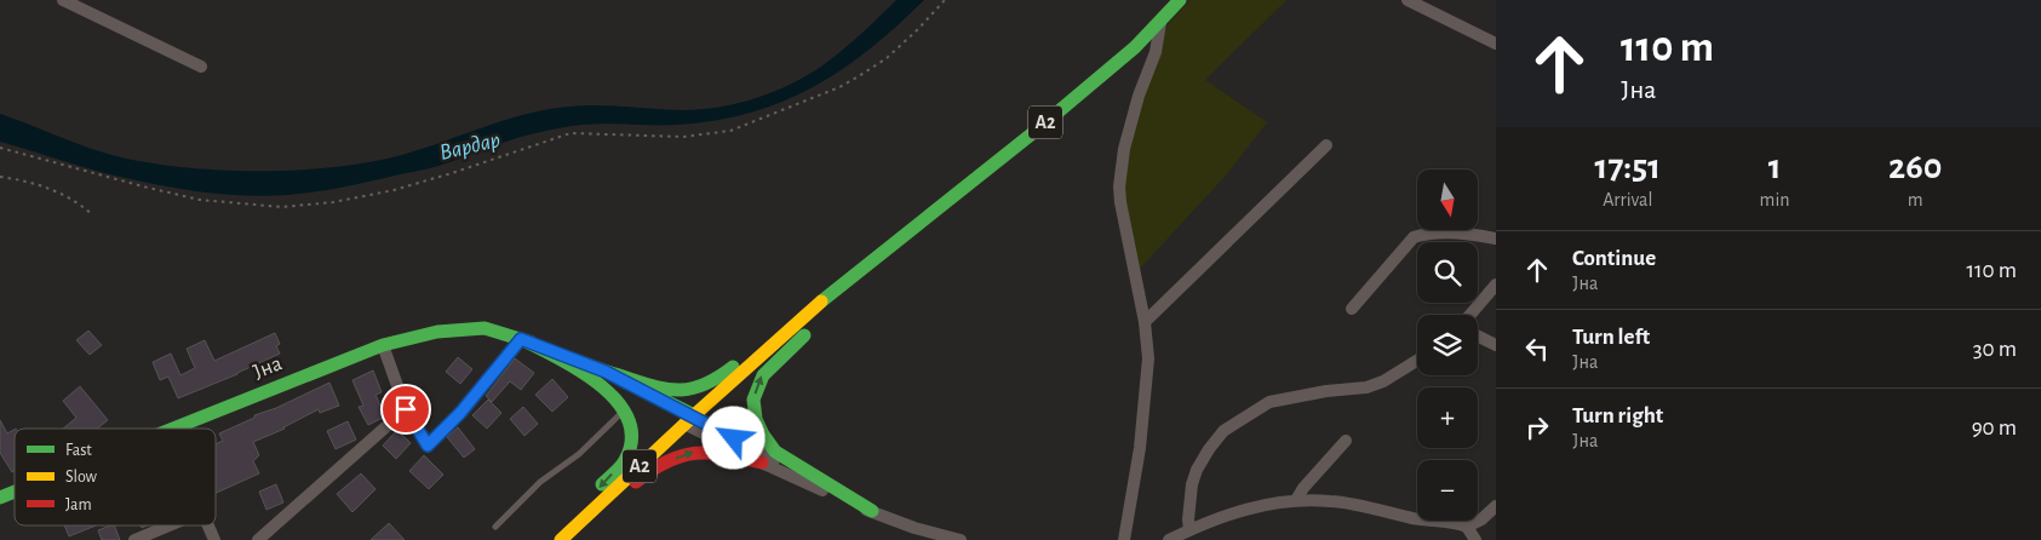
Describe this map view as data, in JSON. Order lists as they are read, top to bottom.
{
  "streets": {
    "main road": ["A2", "Јна"]
  },
  "water": ["Вардар"],
  "legend": ["Fast", "Slow", "Jam"],
  "north": "bottom",
  "page": {
    "turn": ["110 m", "Јна"],
    "eta": [
      "17:51",
      "Arrival",
      "1",
      "min",
      "260",
      "m"
    ],
    "map_buttons": ["+", "−"],
    "list": [
      {
        "name": "Continue",
        "note": "Јна",
        "value": "110 m"
      },
      {
        "name": "Turn left",
        "note": "Јна",
        "value": "30 m"
      },
      {
        "name": "Turn right",
        "note": "Јна",
        "value": "90 m"
      }
    ]
  }
}
